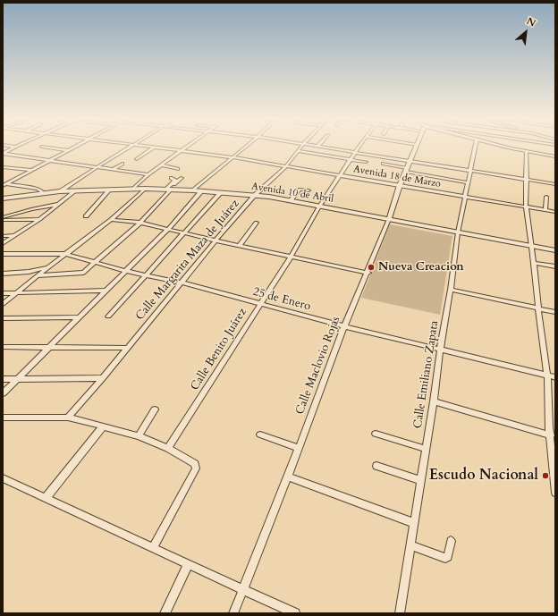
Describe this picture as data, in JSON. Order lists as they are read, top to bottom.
{
  "streets": {
    "street": [
      "Avenida 18 de Marzo",
      "Avenida 10 de Abril",
      "Calle Margarita Maza de Juárez",
      "25 de Enero",
      "Calle Benito Juárez",
      "Calle Maclovio Rojas",
      "Calle Emiliano Zapata"
    ]
  },
  "crossings": [
    ["Avenida 18 de Marzo", "Calle Margarita Maza de Juárez"],
    ["Avenida 18 de Marzo", "Calle Benito Juárez"],
    ["Avenida 18 de Marzo", "Calle Maclovio Rojas"],
    ["Avenida 18 de Marzo", "Calle Emiliano Zapata"],
    ["Avenida 10 de Abril", "Calle Margarita Maza de Juárez"],
    ["Avenida 10 de Abril", "Calle Benito Juárez"],
    ["Avenida 10 de Abril", "Calle Maclovio Rojas"],
    ["Avenida 10 de Abril", "Calle Emiliano Zapata"],
    ["Calle Margarita Maza de Juárez", "25 de Enero"],
    ["25 de Enero", "Calle Benito Juárez"],
    ["25 de Enero", "Calle Maclovio Rojas"],
    ["25 de Enero", "Calle Emiliano Zapata"]
  ],
  "places": ["Nueva Creacion", "Escudo Nacional"],
  "north": "top right"
}
